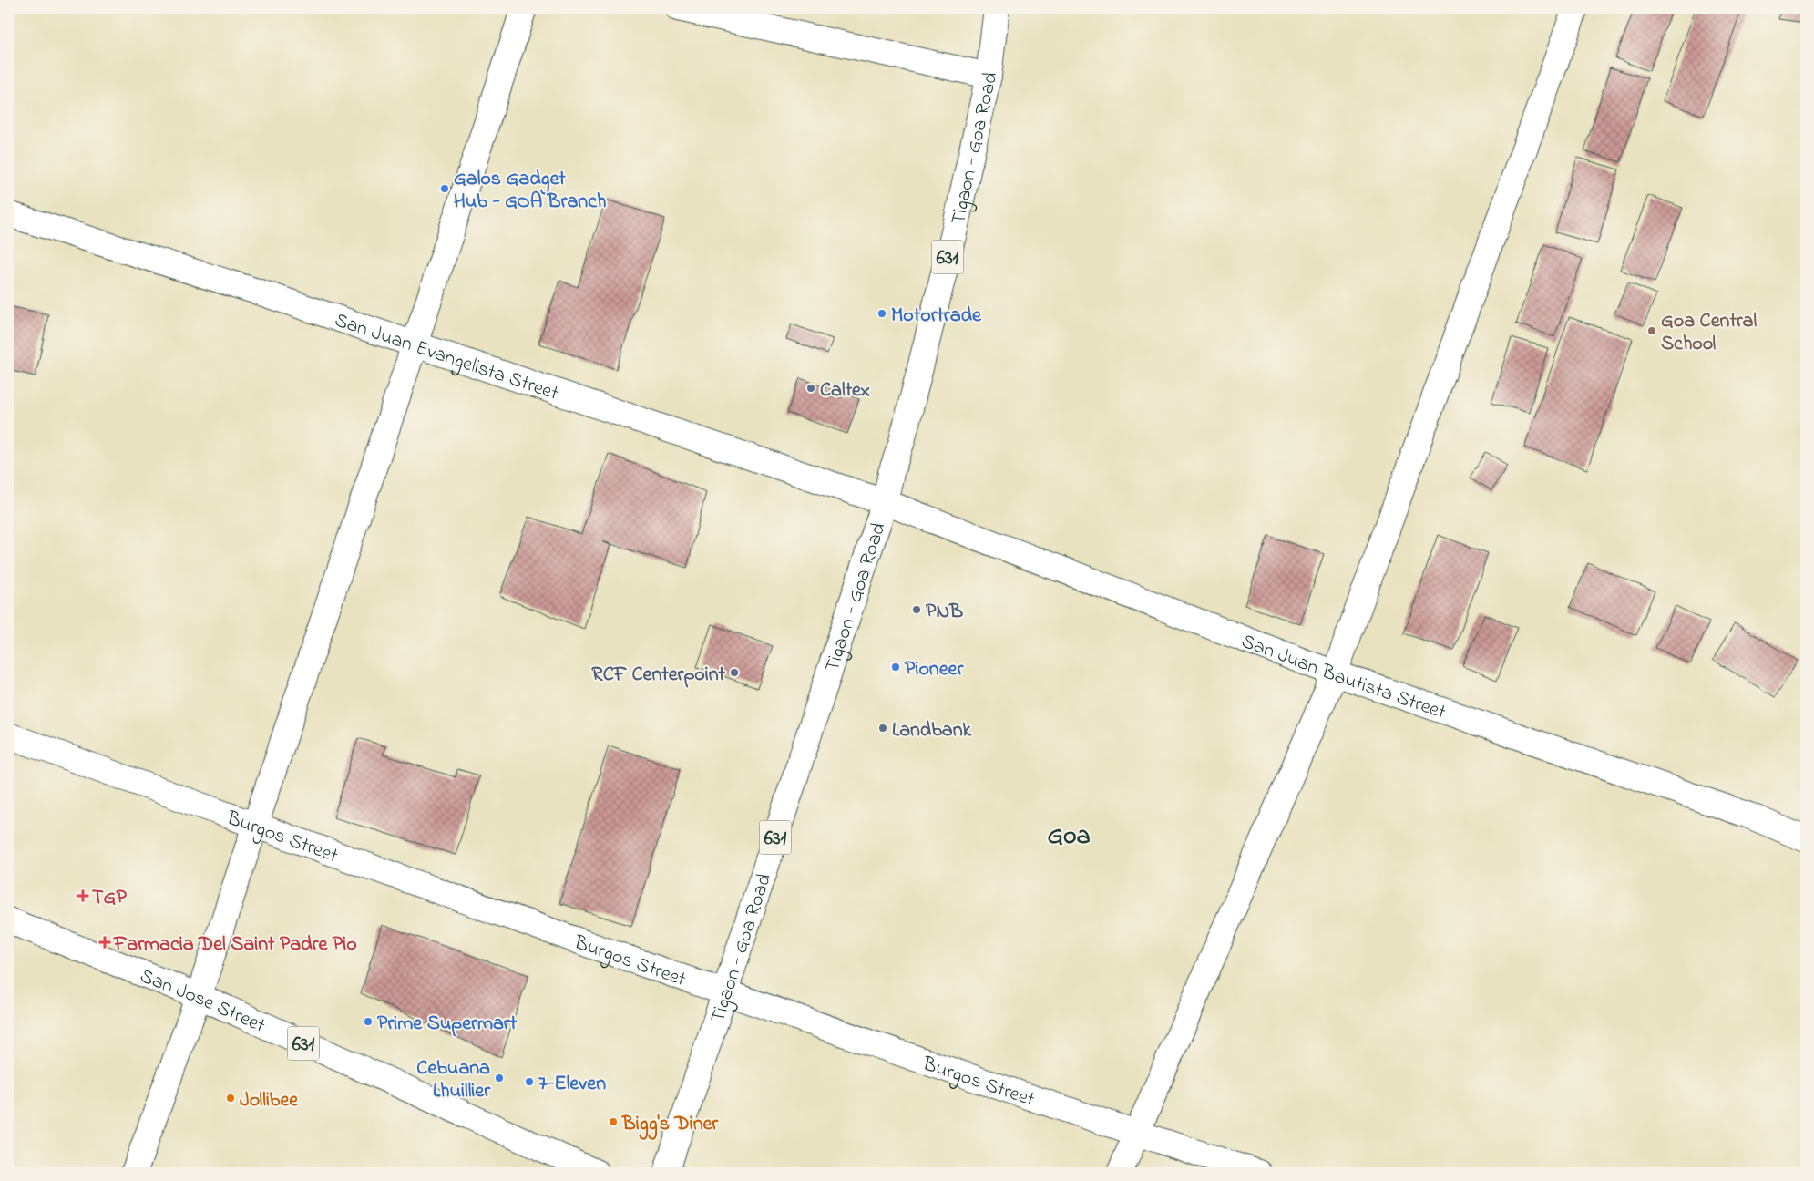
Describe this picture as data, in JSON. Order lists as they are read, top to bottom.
{
  "streets": {
    "street": [
      "Tigaon - Goa Road",
      "631",
      "San Juan Evangelista Street",
      "San Juan Bautista Street",
      "Burgos Street",
      "San Jose Street"
    ]
  },
  "crossings": [
    ["Tigaon - Goa Road", "San Juan Evangelista Street"],
    ["Tigaon - Goa Road", "San Juan Bautista Street"],
    ["Tigaon - Goa Road", "Burgos Street"],
    ["San Juan Evangelista Street", "San Juan Bautista Street"]
  ],
  "districts": ["Goa"],
  "places": {
    "other": [
      "Galos Gadget Hub - GOA Branch",
      "Motortrade",
      "Goa Central School",
      "Caltex",
      "PNB",
      "Pioneer",
      "RCF Centerpoint",
      "Landbank",
      "Prime Supermart",
      "Cebuana Lhuillier",
      "7-Eleven",
      "Jollibee",
      "Bigg's Diner"
    ],
    "health": ["TGP", "Farmacia Del Saint Padre Pio"]
  }
}
